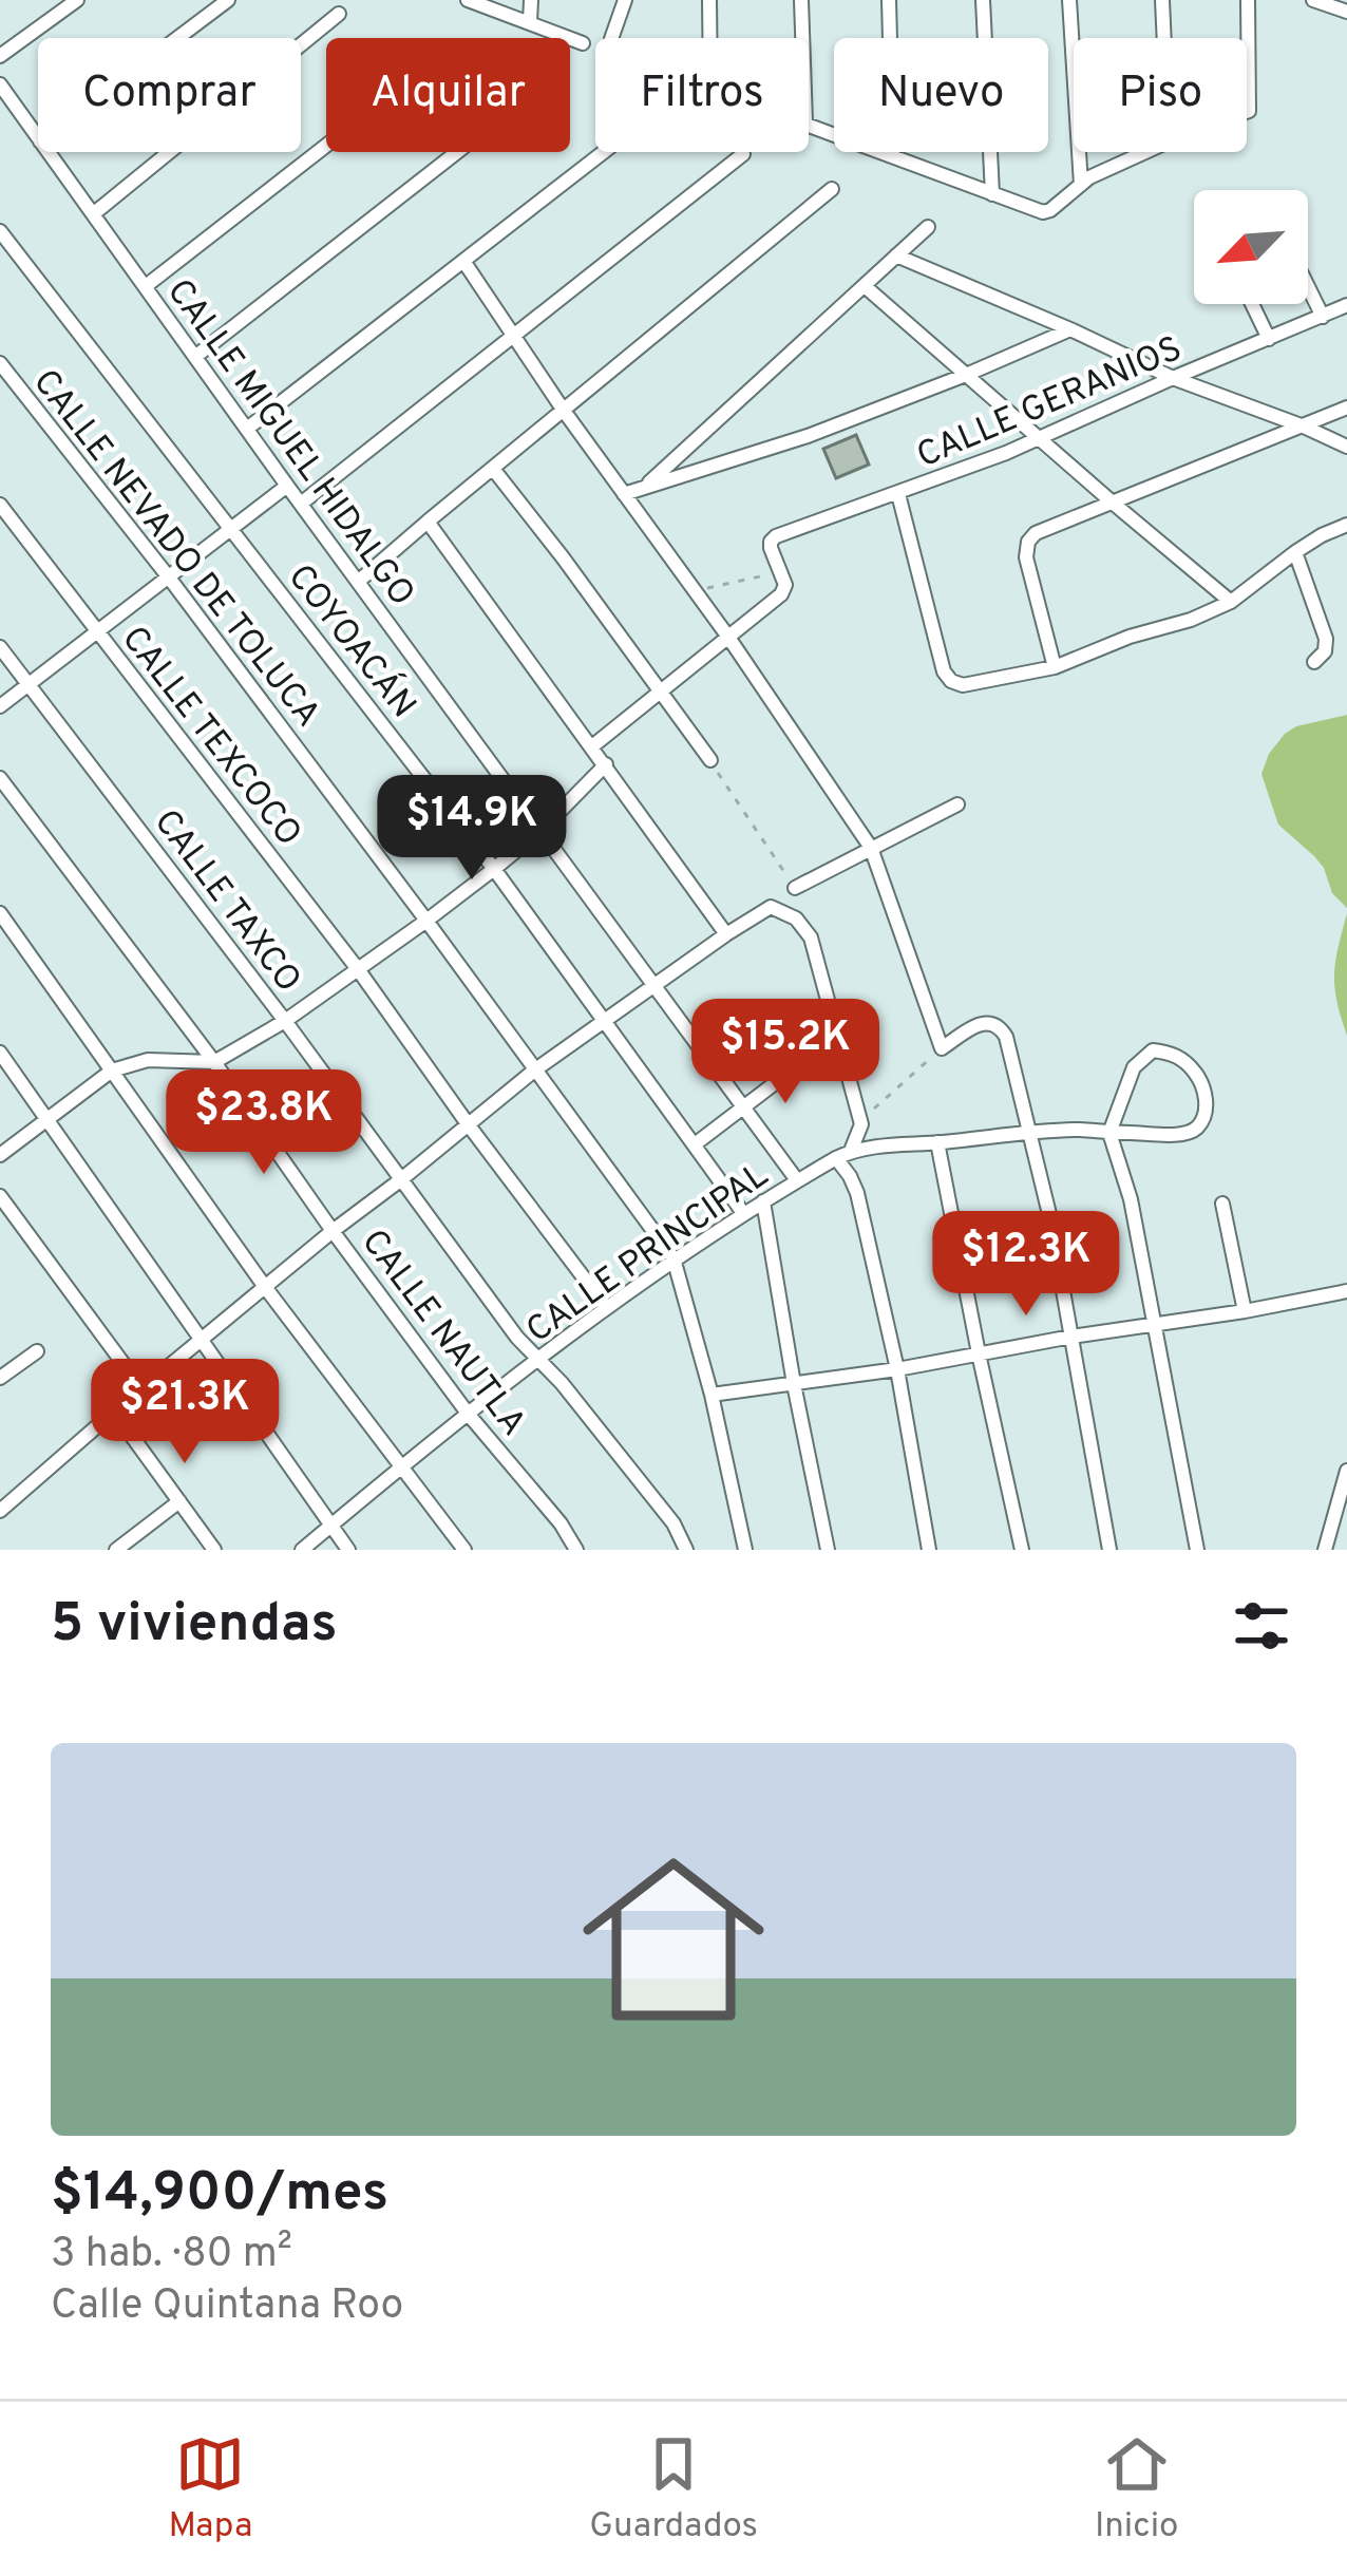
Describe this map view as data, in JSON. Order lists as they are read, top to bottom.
{
  "streets": {
    "street": [
      "CALLE GERANIOS",
      "CALLE MIGUEL HIDALGO",
      "CALLE NEVADO DE TOLUCA",
      "COYOACÁN",
      "CALLE TEXCOCO",
      "CALLE TAXCO",
      "CALLE PRINCIPAL",
      "CALLE NAUTLA"
    ]
  },
  "crossings": [
    ["CALLE NEVADO DE TOLUCA", "CALLE PRINCIPAL"],
    ["COYOACÁN", "CALLE PRINCIPAL"],
    ["CALLE TEXCOCO", "CALLE PRINCIPAL"],
    ["CALLE TAXCO", "CALLE PRINCIPAL"],
    ["CALLE PRINCIPAL", "CALLE NAUTLA"]
  ],
  "north": "bottom left",
  "page": {
    "chip": [
      "Comprar",
      "Alquilar",
      "Filtros",
      "Nuevo",
      "Piso"
    ],
    "price": [
      "$14.9K",
      "$15.2K",
      "$23.8K",
      "$12.3K",
      "$21.3K"
    ],
    "heading": "5 viviendas",
    "list": [
      {
        "name": "$14,900/mes",
        "note": "3 hab. · 80 m² · Calle Quintana Roo"
      }
    ],
    "tabs": ["Mapa", "Guardados", "Inicio"]
  }
}
